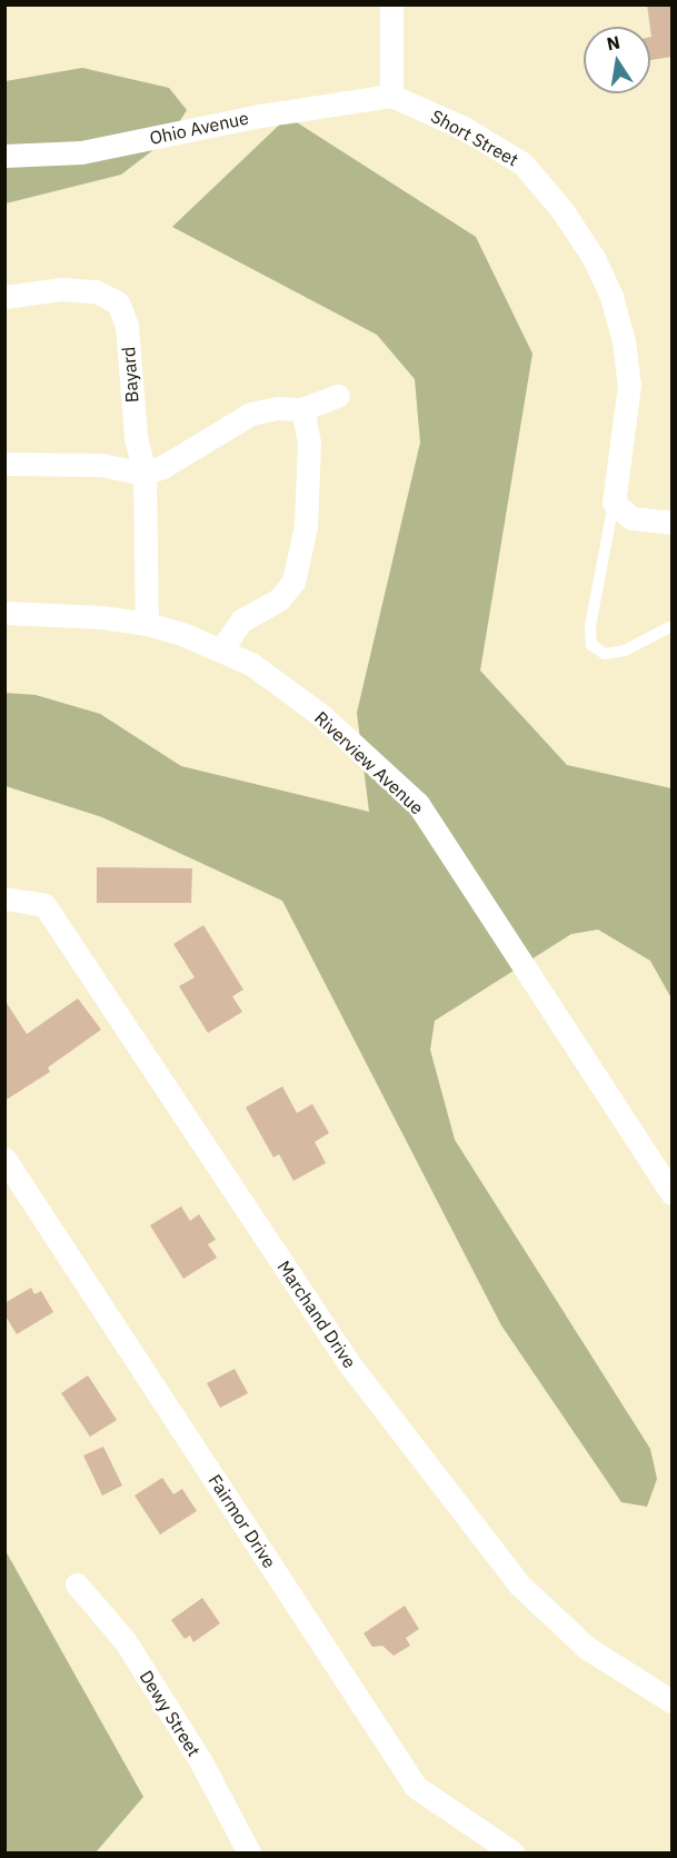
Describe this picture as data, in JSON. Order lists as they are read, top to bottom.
{
  "streets": {
    "street": [
      "Ohio Avenue",
      "Short Street",
      "Bayard",
      "Riverview Avenue",
      "Marchand Drive",
      "Fairmor Drive",
      "Dewy Street"
    ]
  },
  "crossings": [
    ["Ohio Avenue", "Short Street"],
    ["Bayard", "Riverview Avenue"]
  ],
  "north": "top"
}
